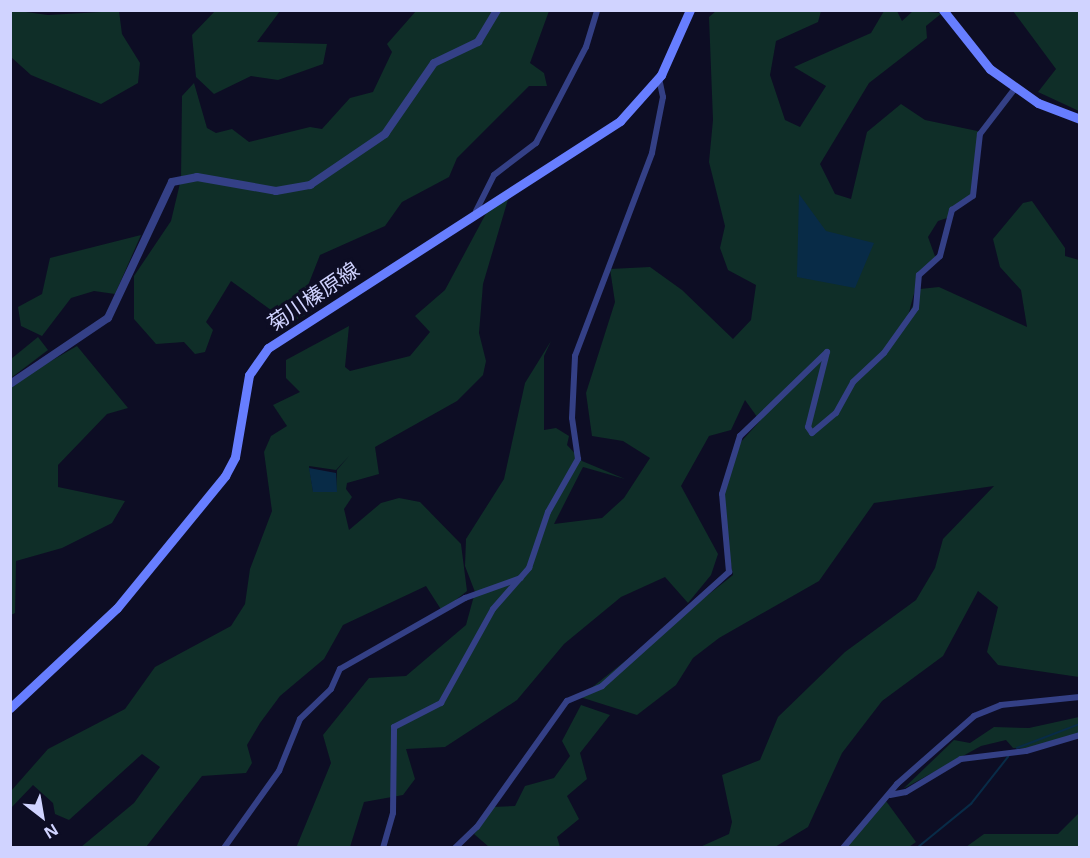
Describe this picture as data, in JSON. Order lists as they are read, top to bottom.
{
  "streets": {
    "main road": ["菊川榛原線"]
  },
  "north": "bottom right"
}
